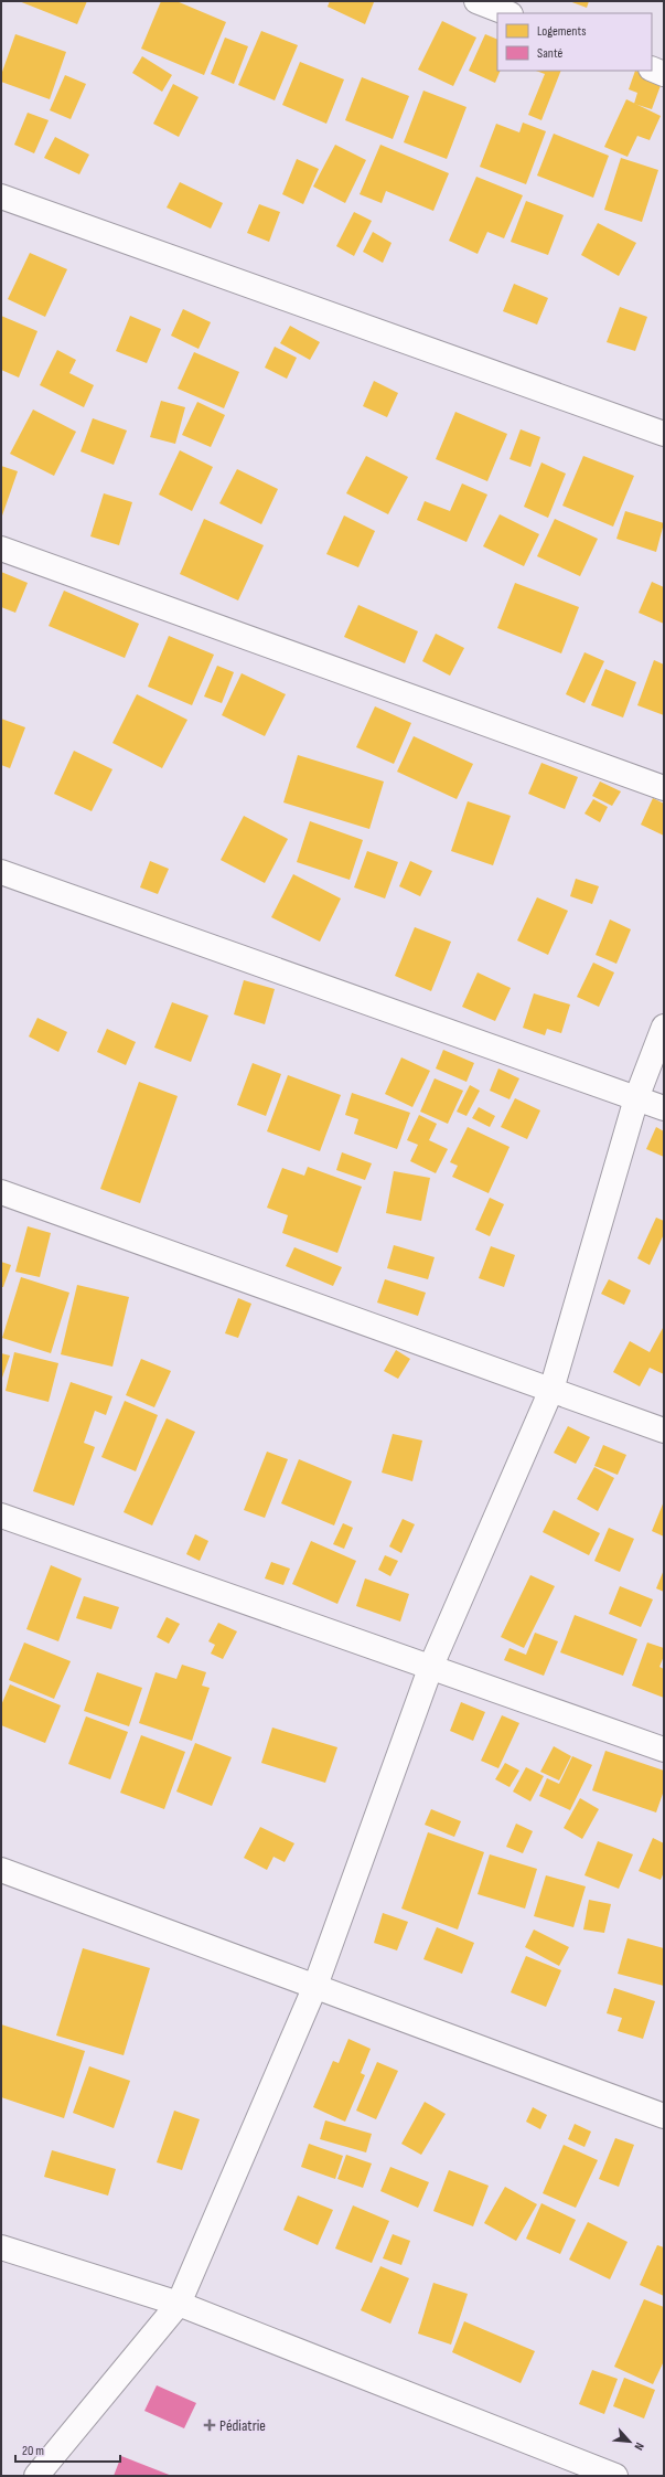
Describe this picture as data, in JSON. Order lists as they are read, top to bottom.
{
  "places": {
    "health": ["Pédiatrie"]
  },
  "legend": ["Logements", "Santé"],
  "scale_bar": "20 m",
  "north": "bottom right"
}
